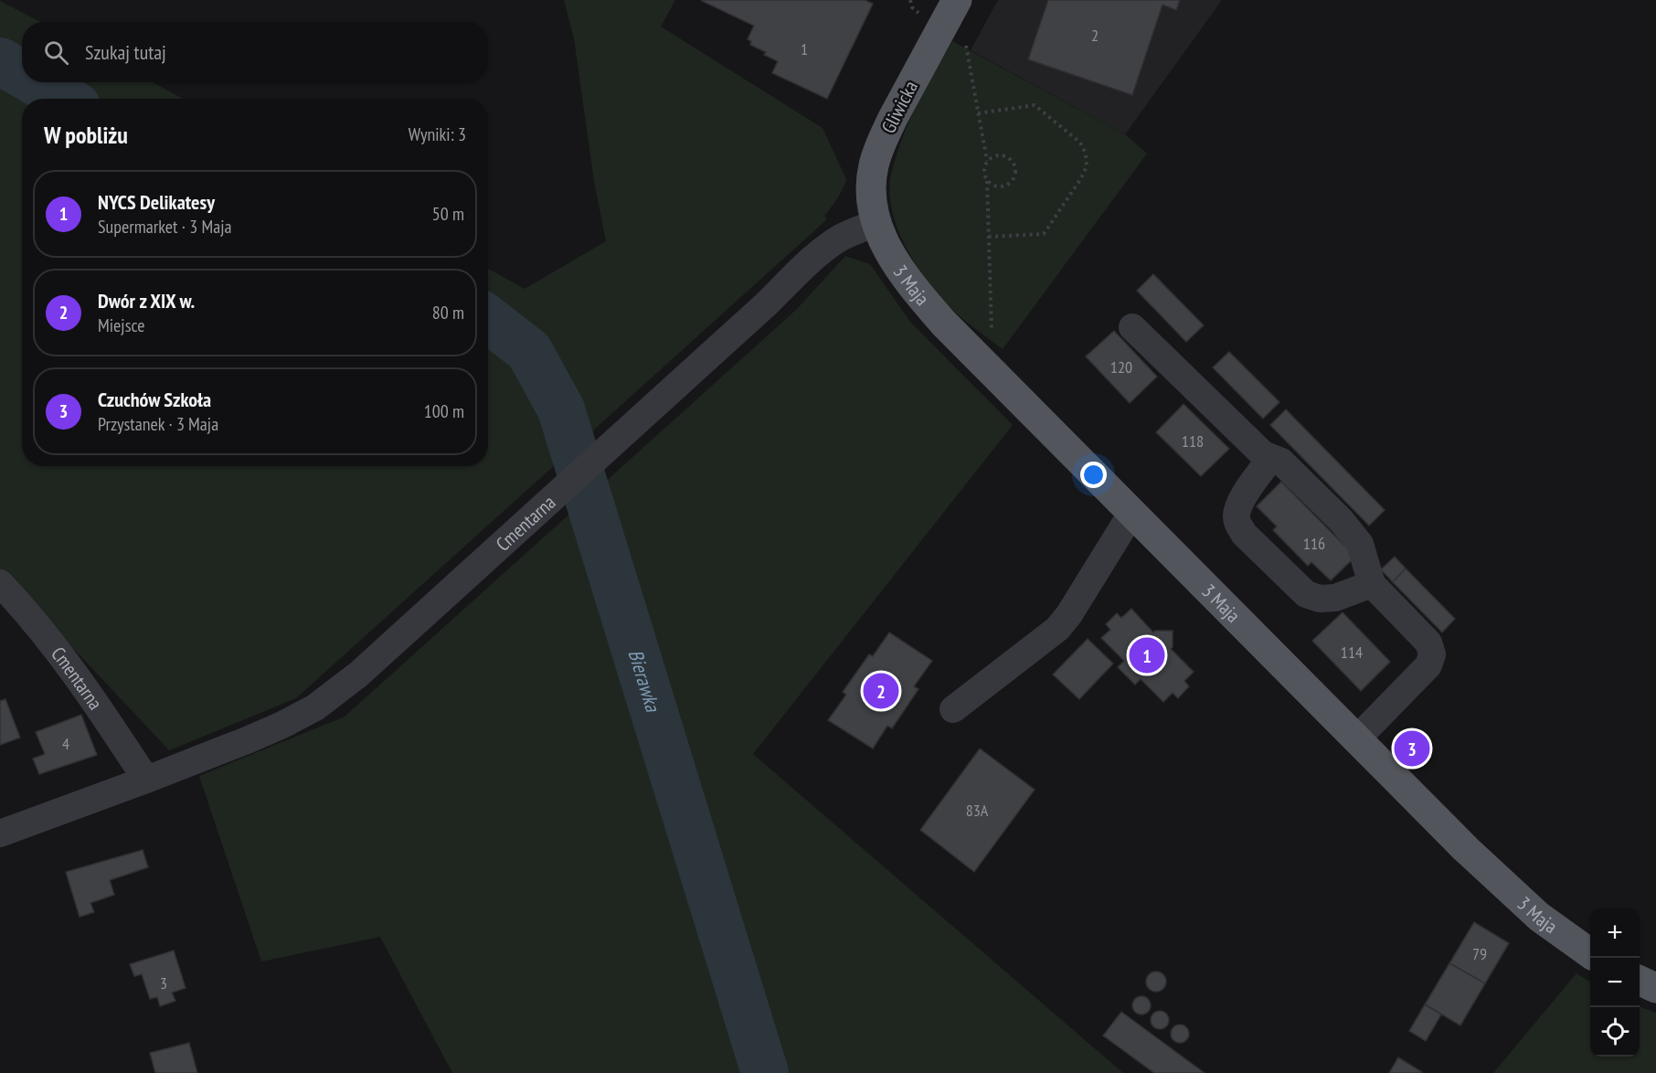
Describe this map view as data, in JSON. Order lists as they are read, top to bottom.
{
  "streets": {
    "main road": ["Gliwicka", "3 Maja"],
    "street": ["Cmentarna"]
  },
  "crossings": [
    ["Gliwicka", "3 Maja"],
    ["Gliwicka", "Cmentarna"],
    ["3 Maja", "Cmentarna"]
  ],
  "water": ["Bierawka"],
  "house_numbers": [
    "2",
    "1",
    "120",
    "118",
    "116",
    "114",
    "4",
    "83A",
    "79",
    "3"
  ],
  "page": {
    "search": "Szukaj tutaj",
    "heading": ["W pobliżu", "Wyniki: 3"],
    "list": [
      {
        "mark": "1",
        "name": "NYCS Delikatesy",
        "note": "Supermarket · 3 Maja",
        "value": "50 m"
      },
      {
        "mark": "2",
        "name": "Dwór z XIX w.",
        "note": "Miejsce",
        "value": "80 m"
      },
      {
        "mark": "3",
        "name": "Czuchów Szkoła",
        "note": "Przystanek · 3 Maja",
        "value": "100 m"
      }
    ],
    "pins": ["1", "2", "3"],
    "map_buttons": ["+", "−"]
  }
}
